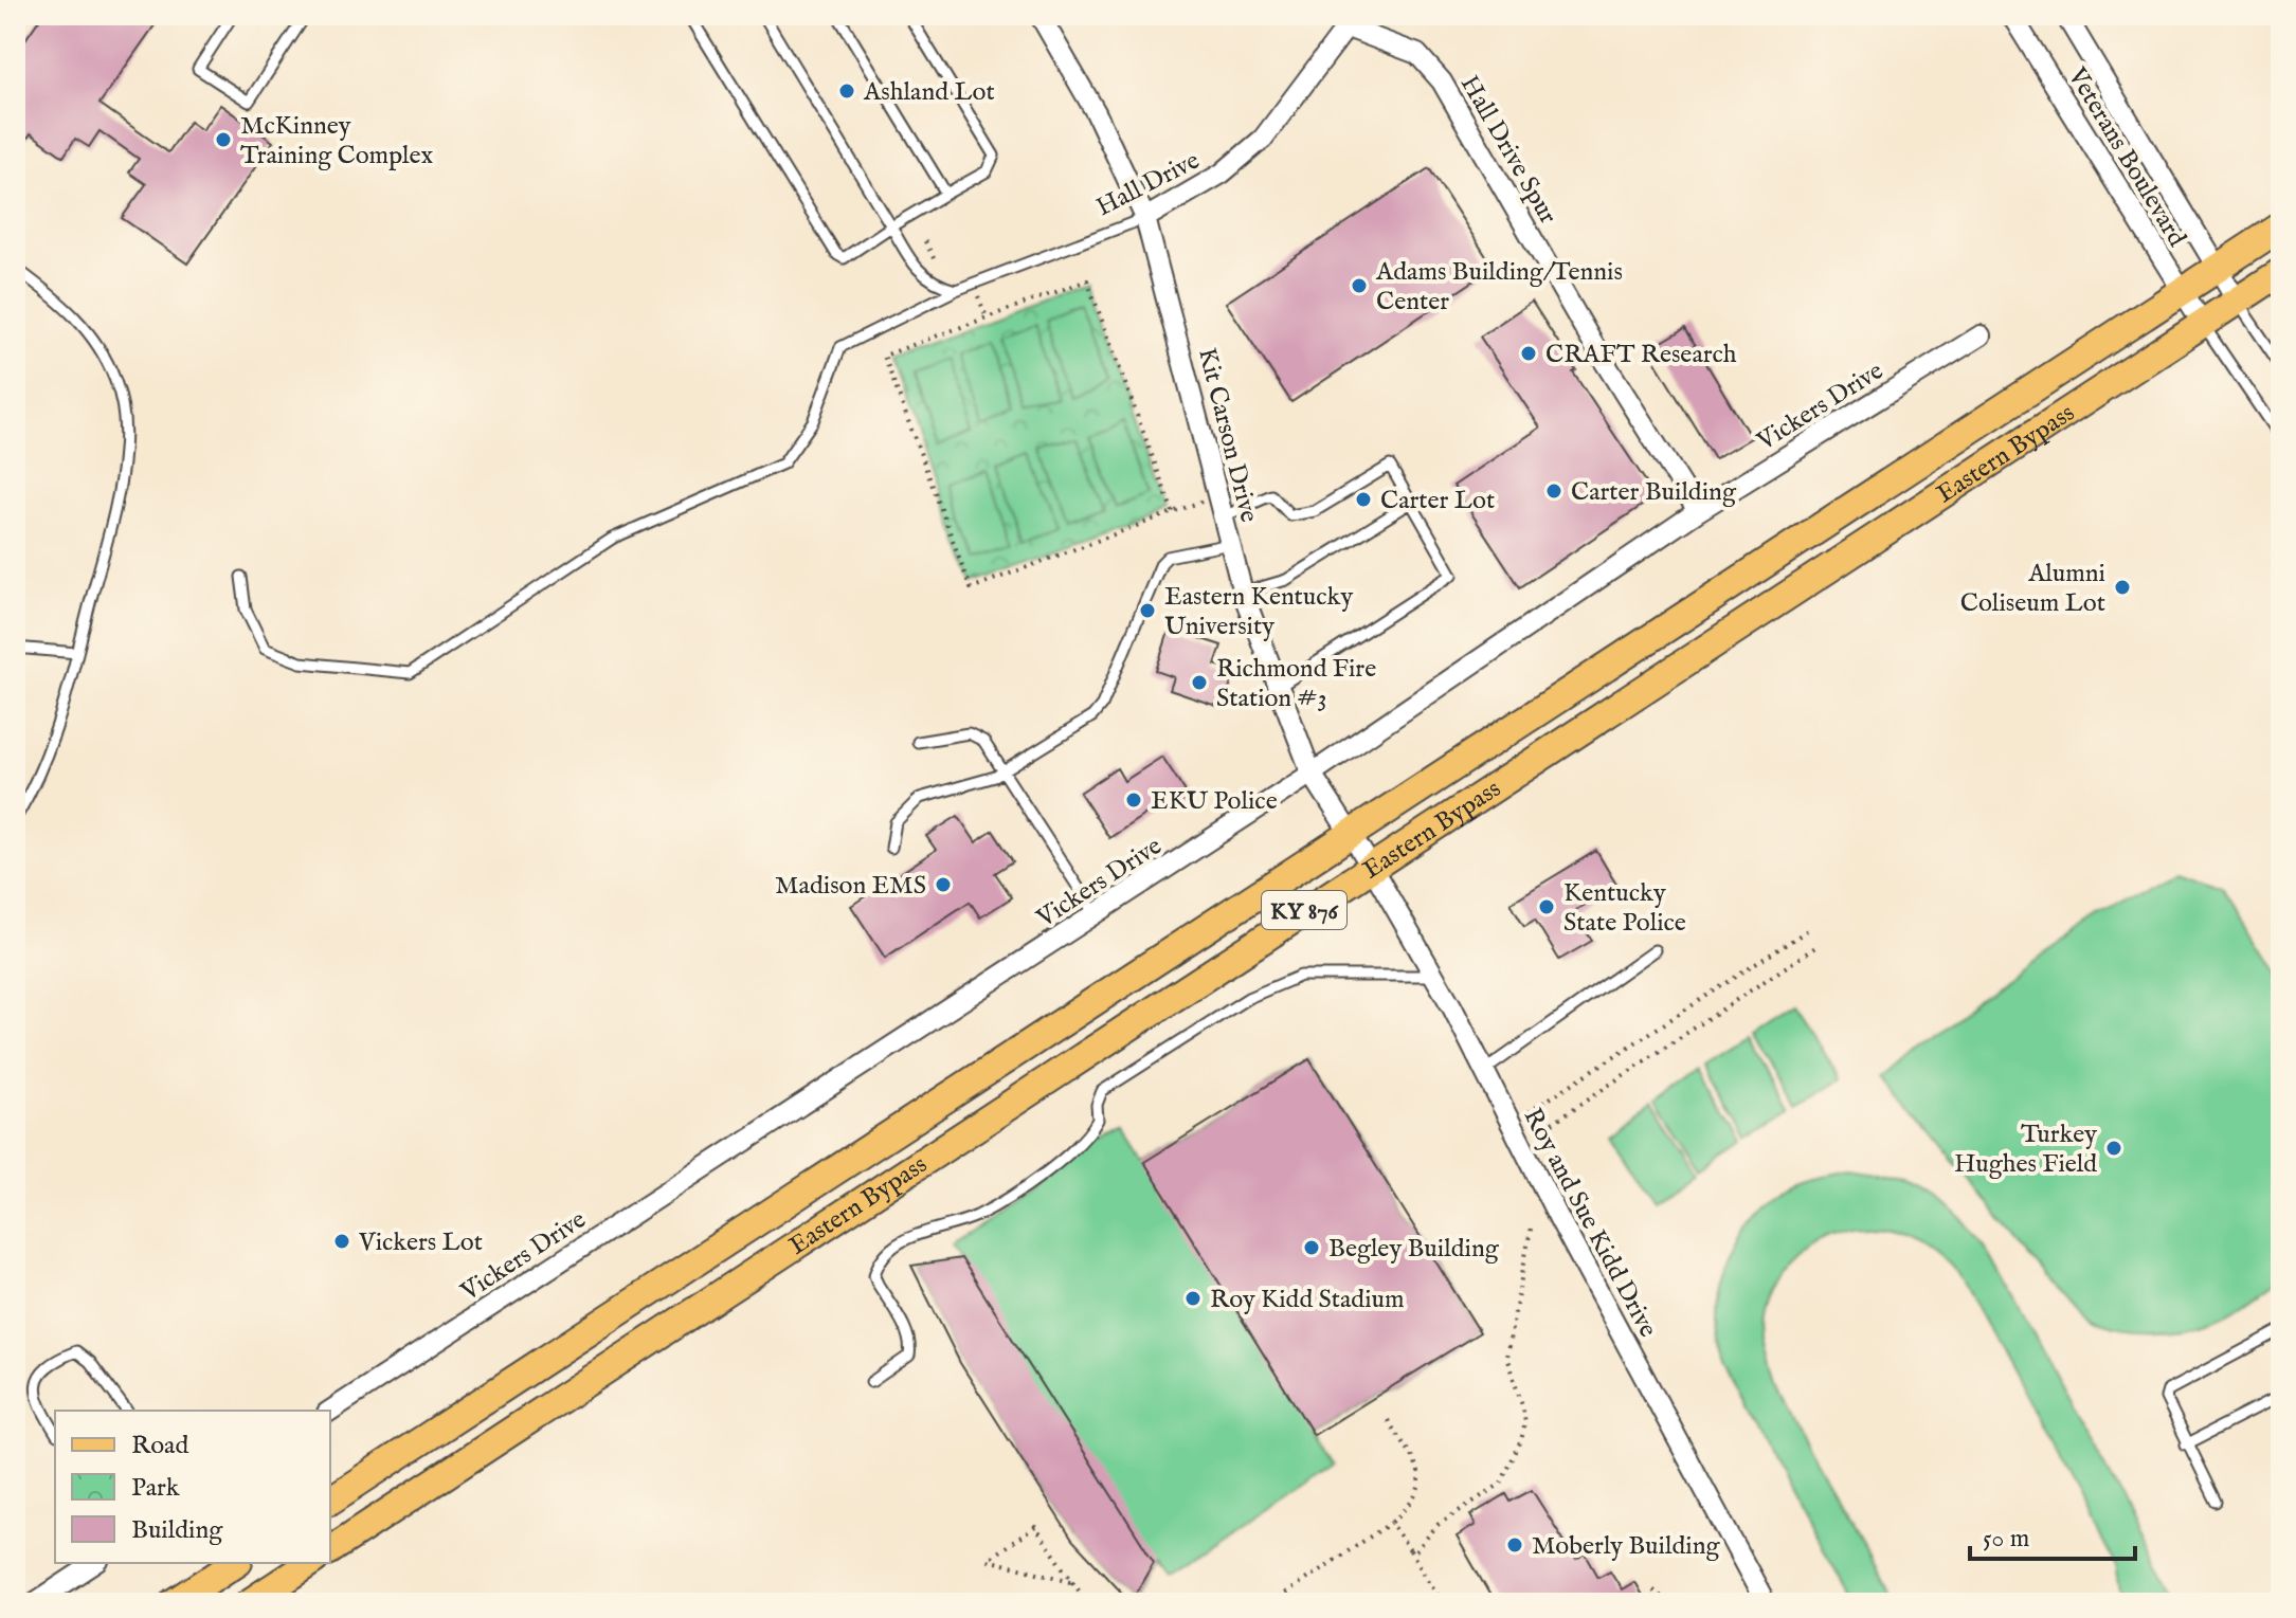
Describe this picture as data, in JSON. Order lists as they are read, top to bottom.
{
  "streets": {
    "main road": ["Eastern Bypass", "KY 876"],
    "street": [
      "Hall Drive Spur",
      "Veterans Boulevard",
      "Hall Drive",
      "Vickers Drive",
      "Kit Carson Drive",
      "Roy and Sue Kidd Drive"
    ]
  },
  "crossings": [
    ["Hall Drive Spur", "Hall Drive"],
    ["Hall Drive Spur", "Vickers Drive"],
    ["Veterans Boulevard", "Eastern Bypass"],
    ["Hall Drive", "Kit Carson Drive"],
    ["Vickers Drive", "Kit Carson Drive"],
    ["Kit Carson Drive", "Eastern Bypass"],
    ["Kit Carson Drive", "Roy and Sue Kidd Drive"],
    ["Eastern Bypass", "Roy and Sue Kidd Drive"]
  ],
  "places": [
    "Ashland Lot",
    "McKinney Training Complex",
    "Adams Building/Tennis Center",
    "CRAFT Research",
    "Carter Building",
    "Carter Lot",
    "Alumni Coliseum Lot",
    "Eastern Kentucky University",
    "Richmond Fire Station #3",
    "EKU Police",
    "Madison EMS",
    "Kentucky State Police",
    "Turkey Hughes Field",
    "Vickers Lot",
    "Begley Building",
    "Roy Kidd Stadium",
    "Moberly Building"
  ],
  "legend": ["Road", "Park", "Building"],
  "scale_bar": "50 m"
}
